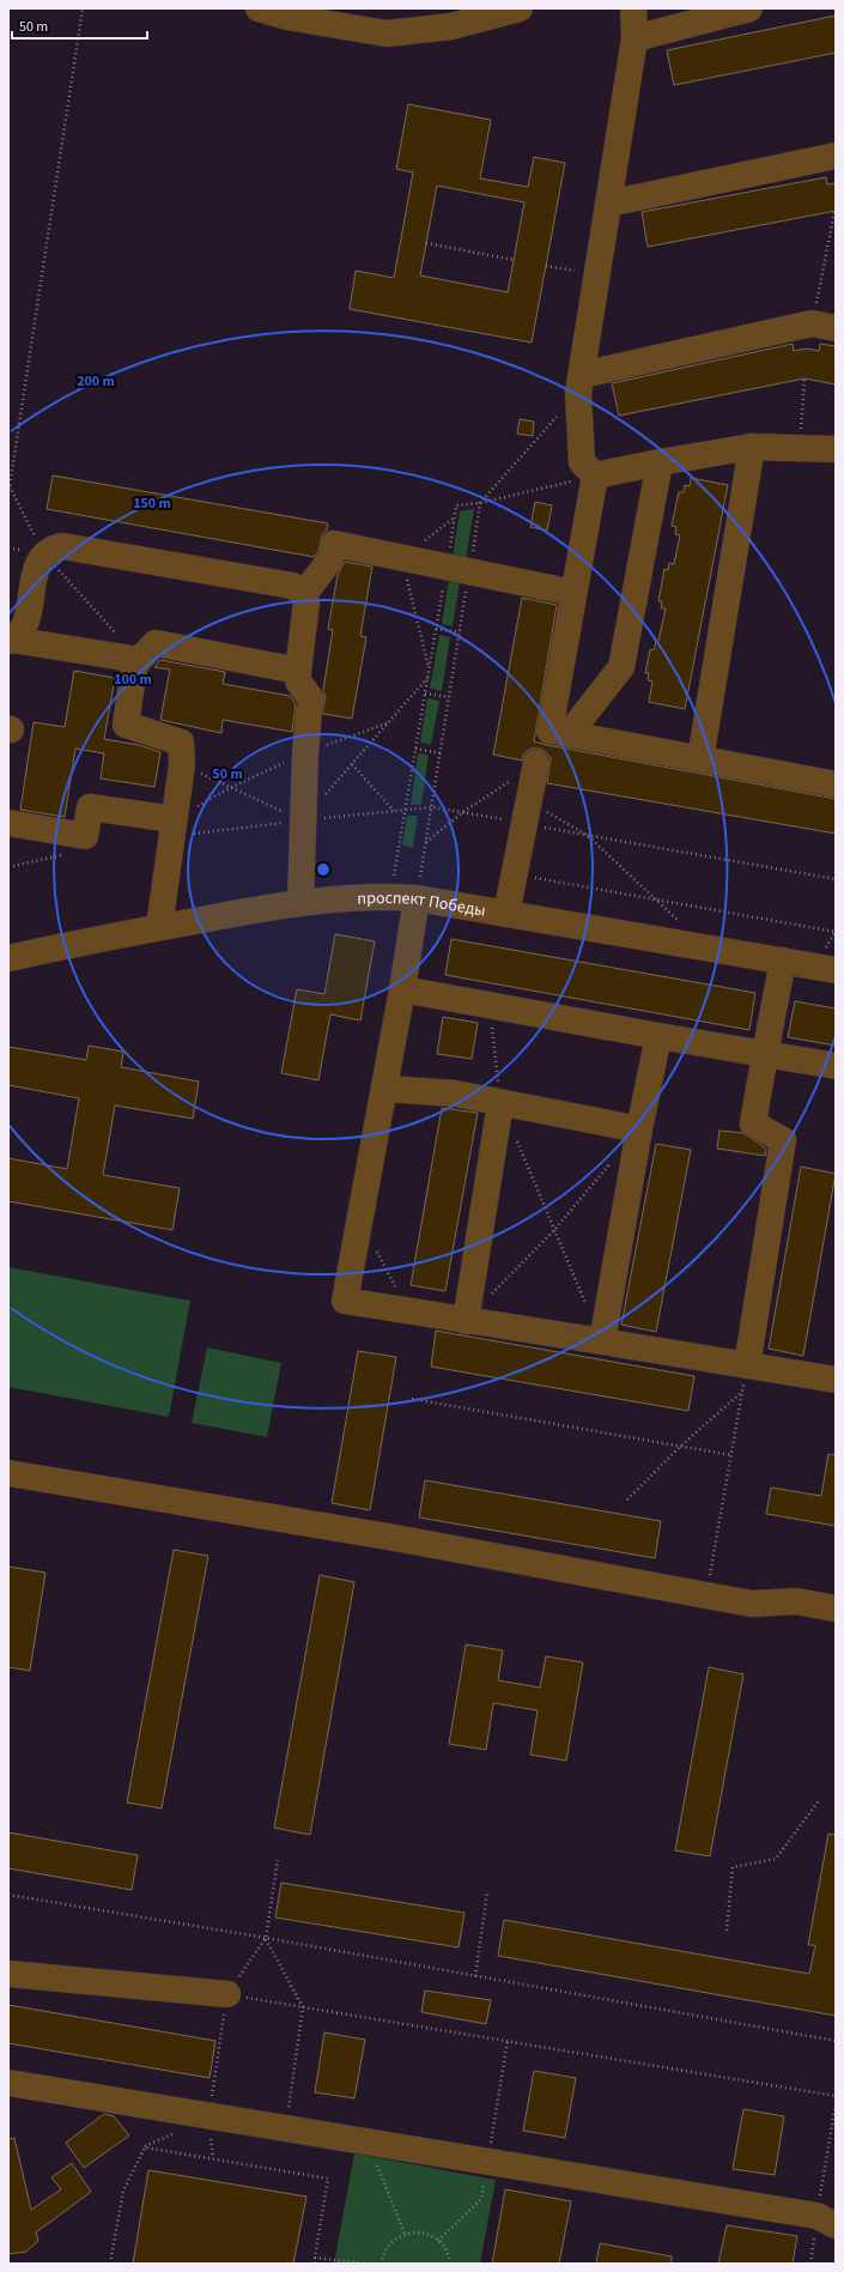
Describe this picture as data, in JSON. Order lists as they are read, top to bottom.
{
  "streets": {
    "street": ["проспект Победы"]
  },
  "scale_bar": "50 m",
  "rings": [
    "200 m",
    "150 m",
    "100 m",
    "50 m"
  ]
}
